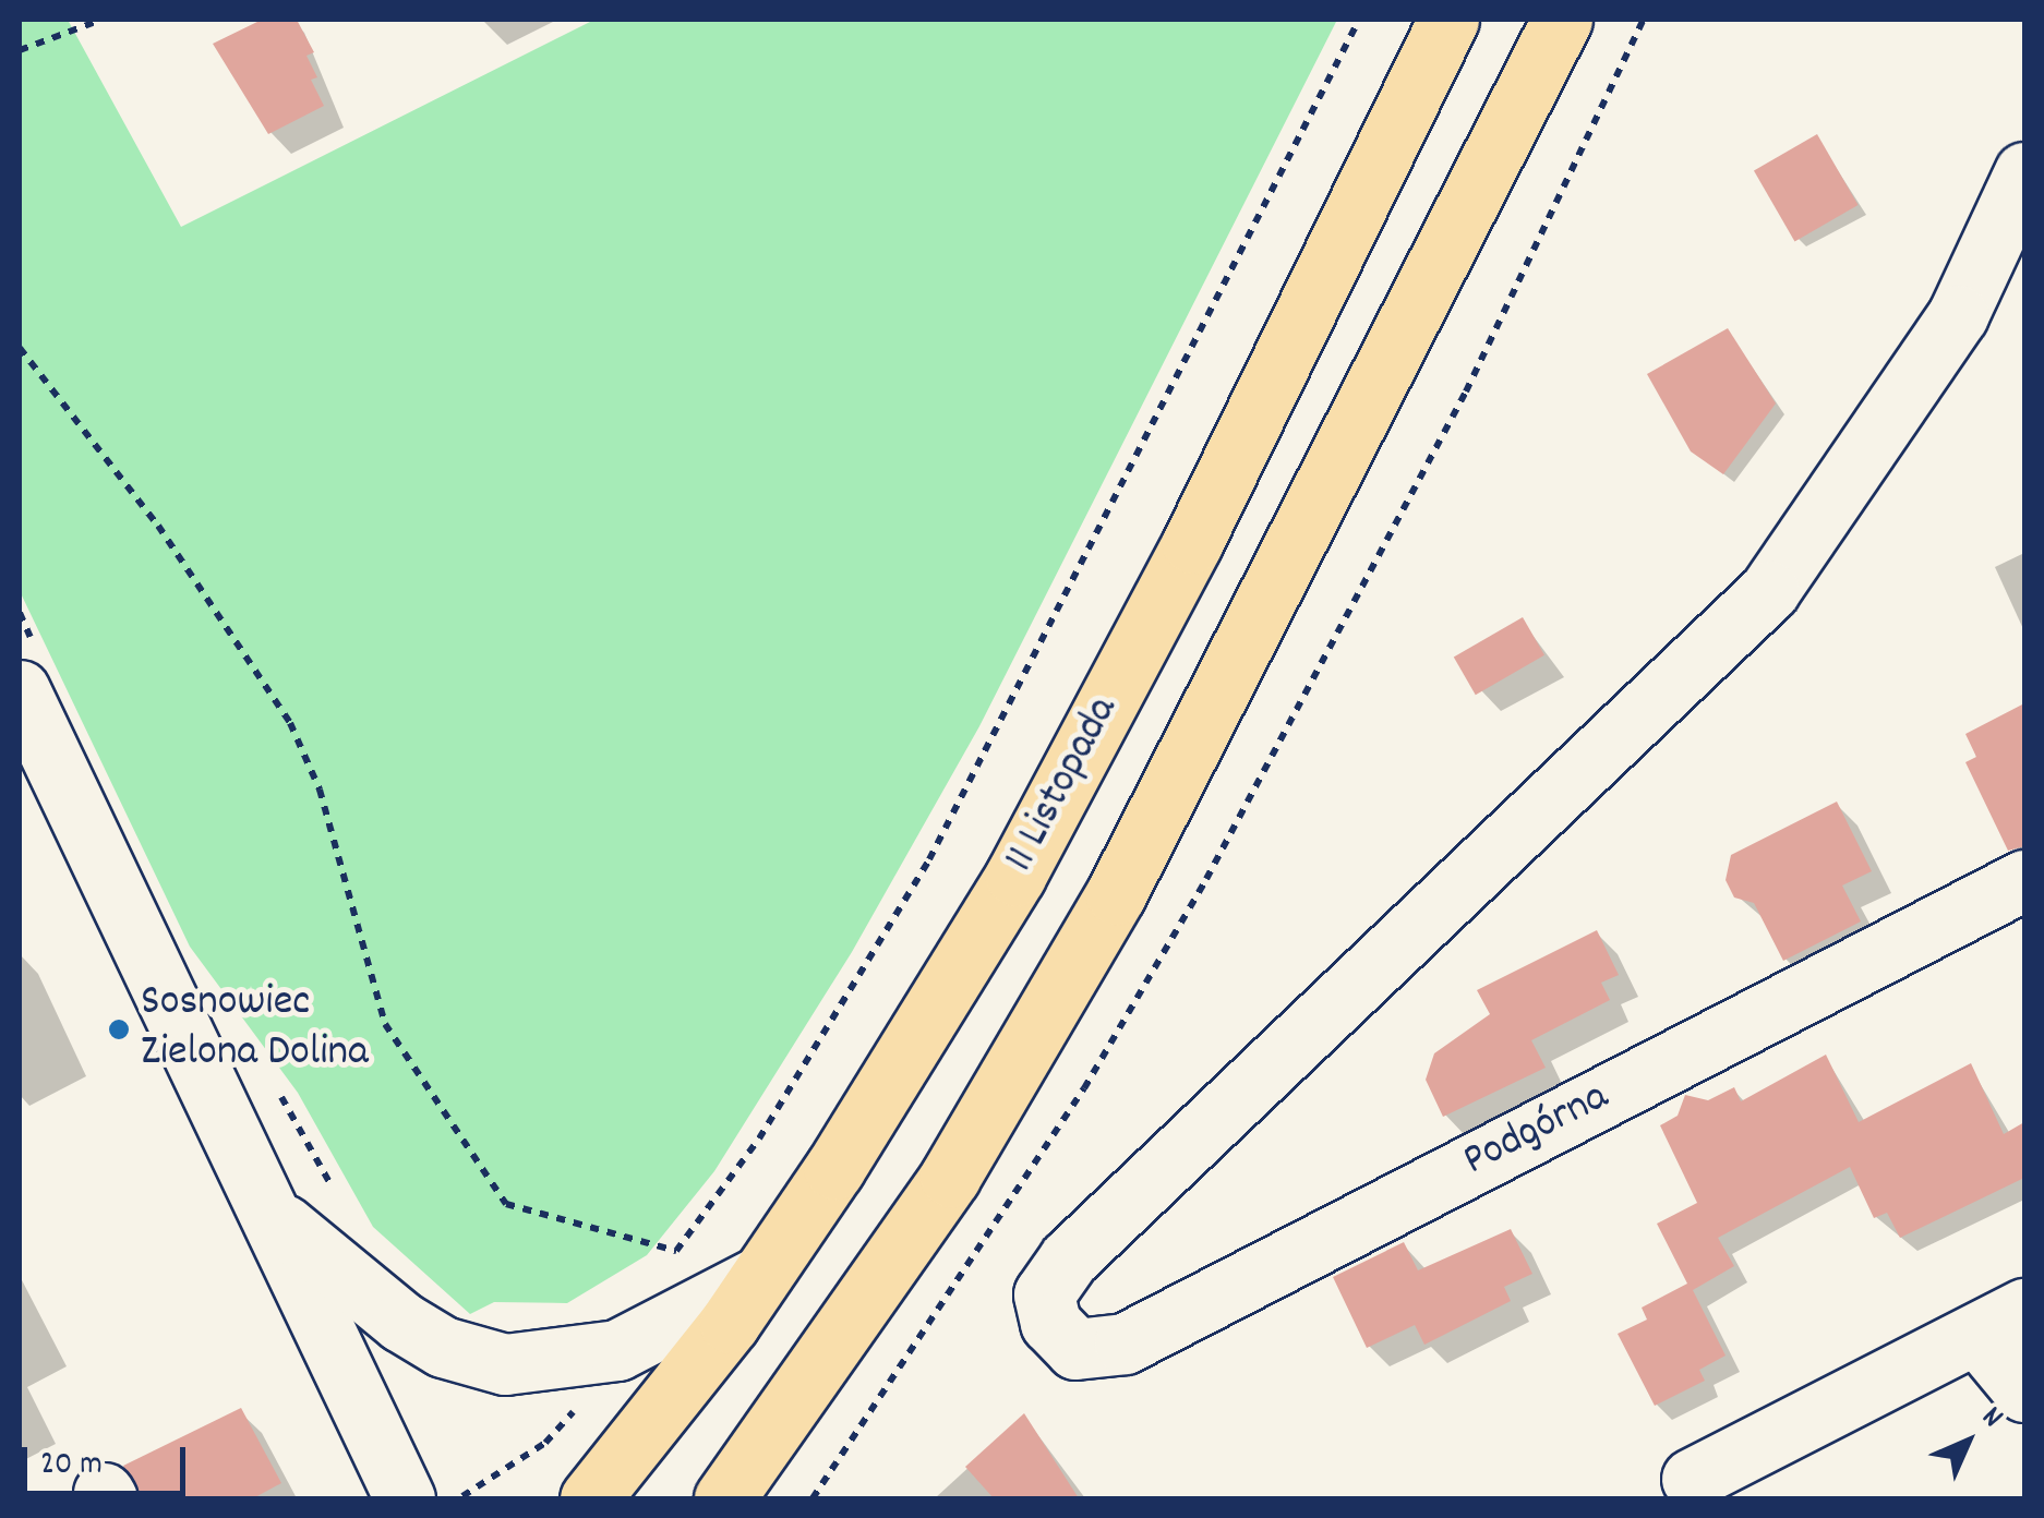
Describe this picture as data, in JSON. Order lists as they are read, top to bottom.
{
  "streets": {
    "main road": ["11 Listopada"],
    "street": ["Podgórna"]
  },
  "places": ["Sosnowiec Zielona Dolina"],
  "scale_bar": "20 m",
  "north": "top right"
}
